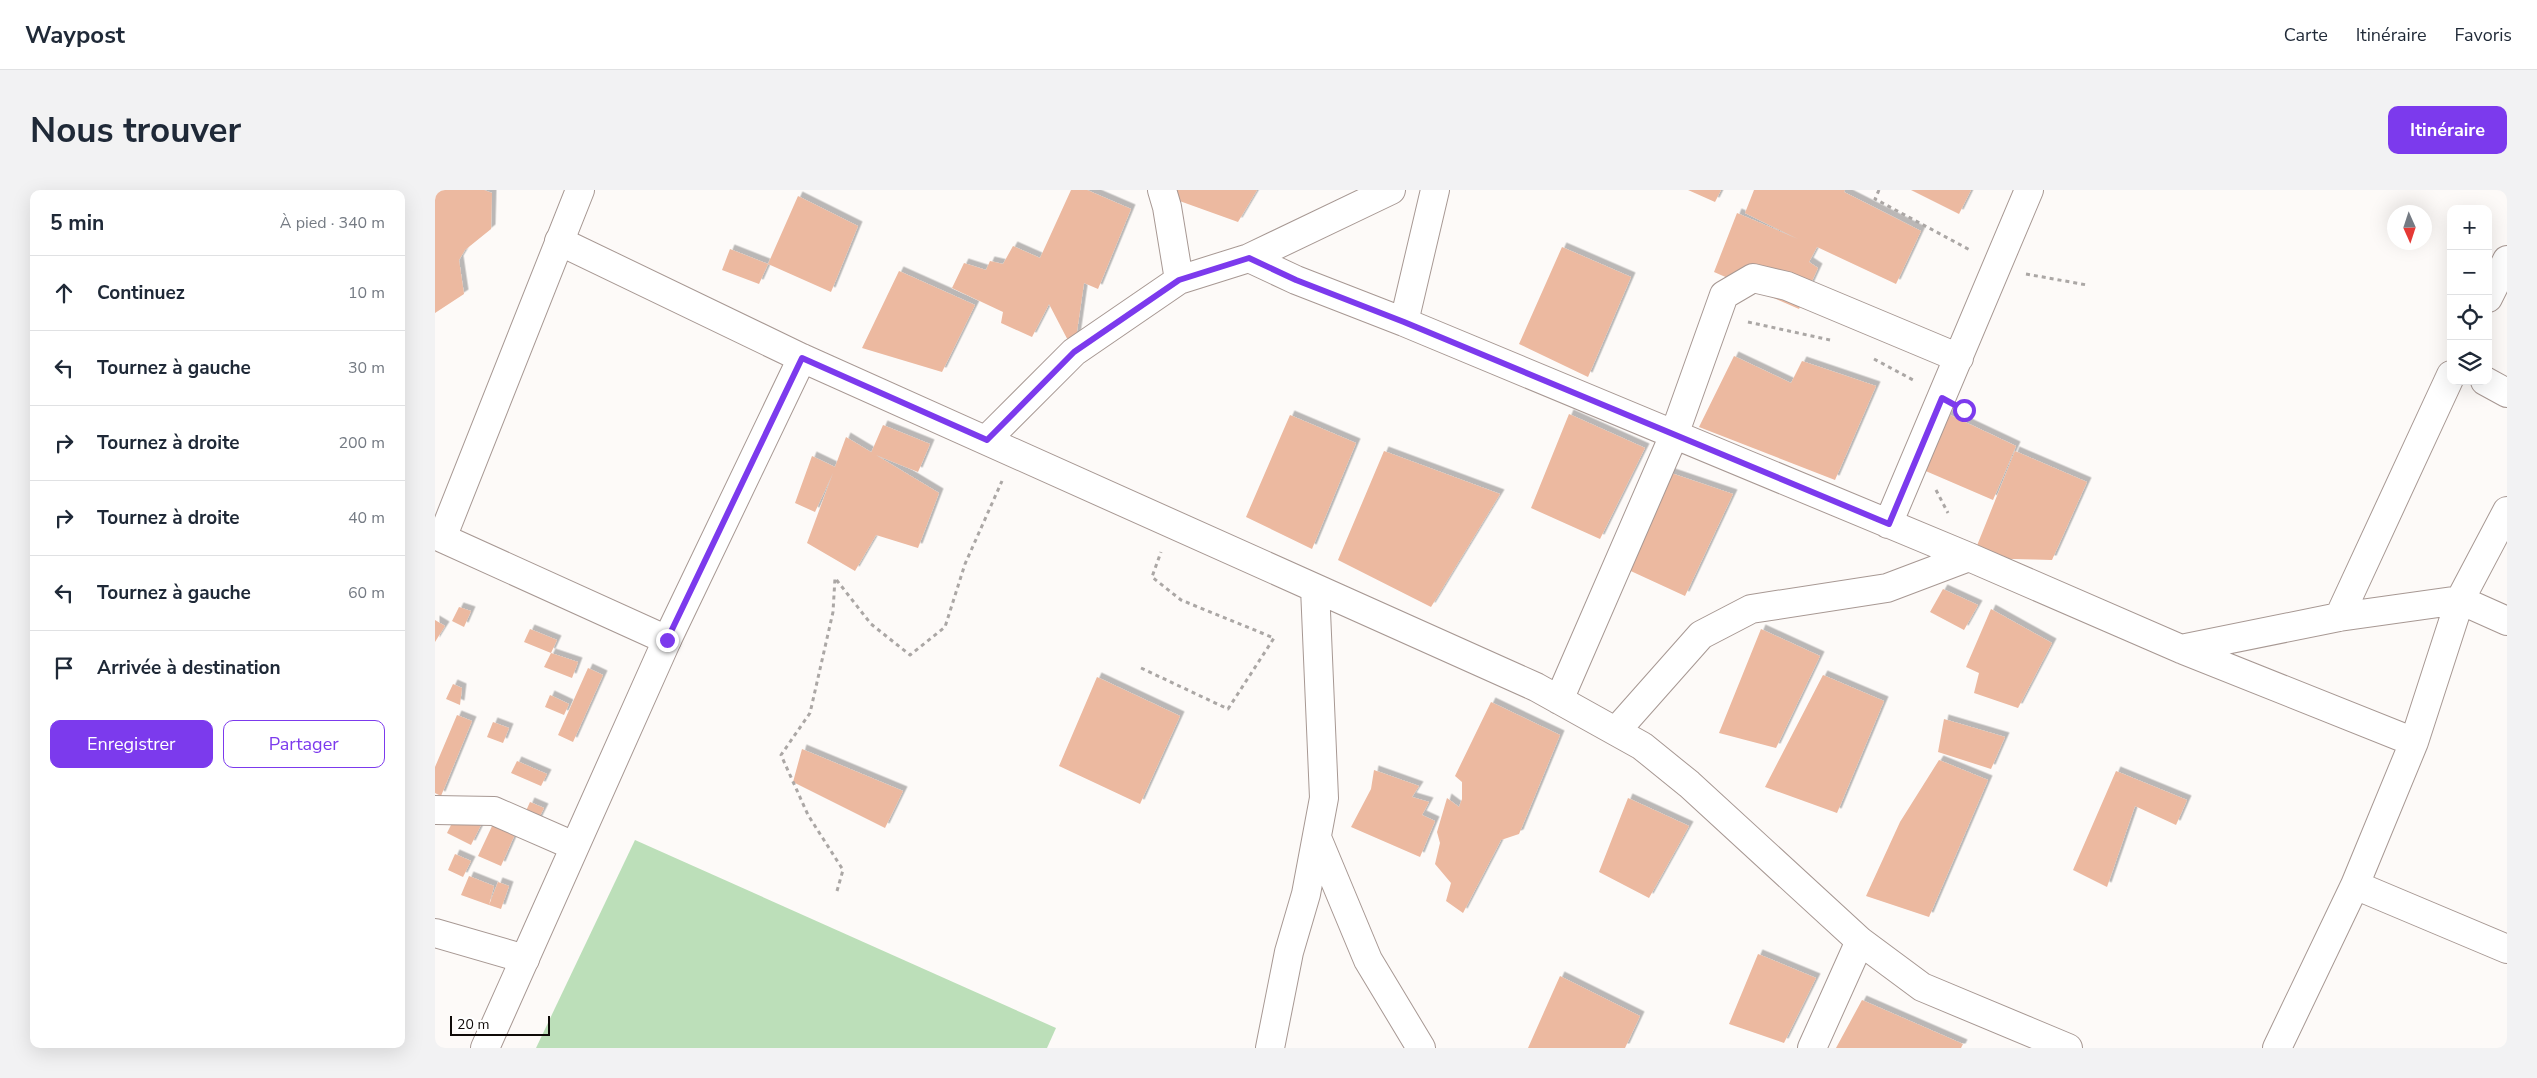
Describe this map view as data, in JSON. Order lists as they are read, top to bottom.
{
  "scale_bar": "20 m",
  "north": "bottom",
  "page": {
    "header": "Waypost",
    "nav": ["Carte", "Itinéraire", "Favoris"],
    "buttons": [
      "Itinéraire",
      ["Enregistrer", "Partager"]
    ],
    "title": "Nous trouver",
    "heading": ["5 min", "À pied · 340 m"],
    "map_buttons": ["+", "−"],
    "list": [
      ["Continuez", "10 m"],
      ["Tournez à gauche", "30 m"],
      ["Tournez à droite", "200 m"],
      ["Tournez à droite", "40 m"],
      ["Tournez à gauche", "60 m"],
      "Arrivée à destination"
    ],
    "scale": "20 m"
  }
}
